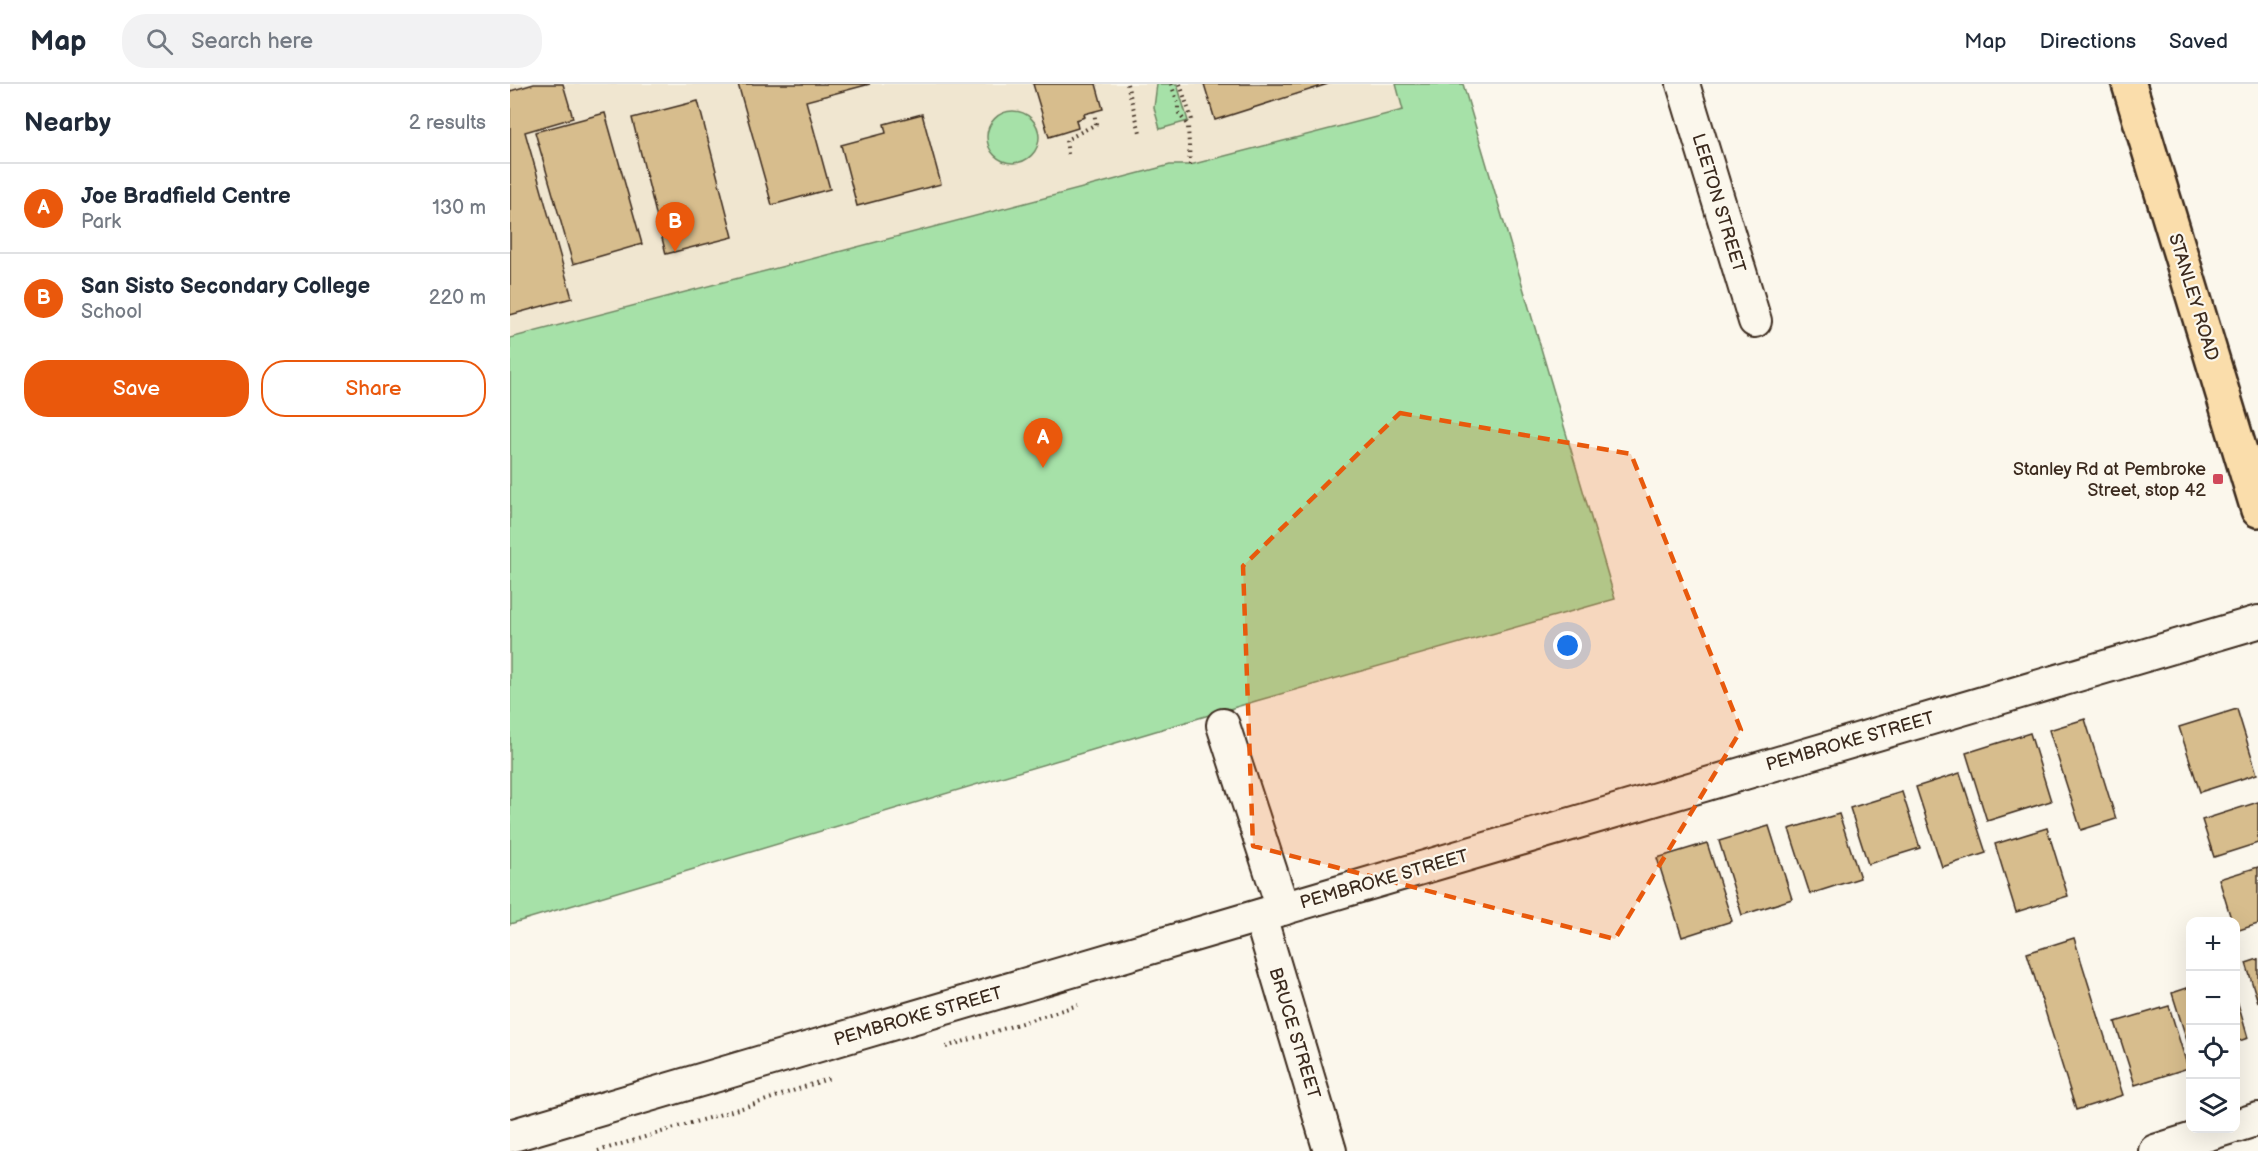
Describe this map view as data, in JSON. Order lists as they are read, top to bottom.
{
  "streets": {
    "main road": ["STANLEY ROAD"],
    "street": ["LEETON STREET", "PEMBROKE STREET", "BRUCE STREET"]
  },
  "crossings": [
    ["PEMBROKE STREET", "BRUCE STREET"]
  ],
  "places": {
    "transit": ["Stanley Rd at Pembroke Street, stop 42"]
  },
  "page": {
    "header": "Map",
    "search": "Search here",
    "nav": ["Map", "Directions", "Saved"],
    "heading": ["Nearby", "2 results"],
    "list": [
      {
        "mark": "A",
        "name": "Joe Bradfield Centre",
        "note": "Park",
        "value": "130 m"
      },
      {
        "mark": "B",
        "name": "San Sisto Secondary College",
        "note": "School",
        "value": "220 m"
      }
    ],
    "pins": ["B", "A"],
    "buttons": ["Save", "Share"],
    "map_buttons": ["+", "−"]
  }
}
